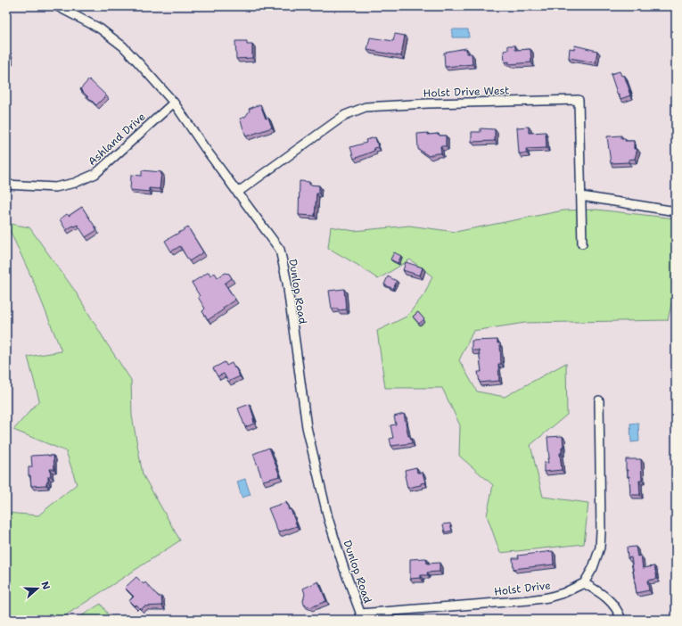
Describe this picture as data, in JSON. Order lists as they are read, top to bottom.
{
  "streets": {
    "street": [
      "Holst Drive West",
      "Ashland Drive",
      "Dunlop Road",
      "Holst Drive"
    ]
  },
  "crossings": [
    ["Holst Drive West", "Dunlop Road"],
    ["Ashland Drive", "Dunlop Road"],
    ["Dunlop Road", "Holst Drive"]
  ],
  "north": "right"
}
